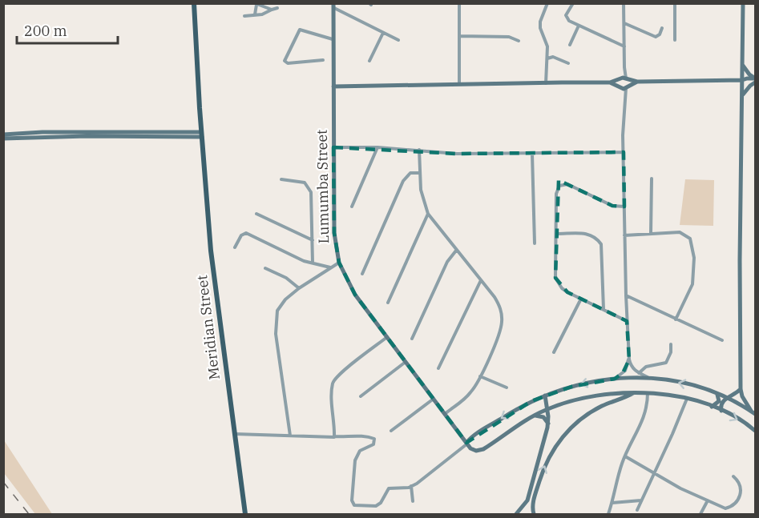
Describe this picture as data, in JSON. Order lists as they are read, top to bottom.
{
  "streets": {
    "main road": ["Lumumba Street", "Meridian Street"]
  },
  "scale_bar": "200 m"
}
